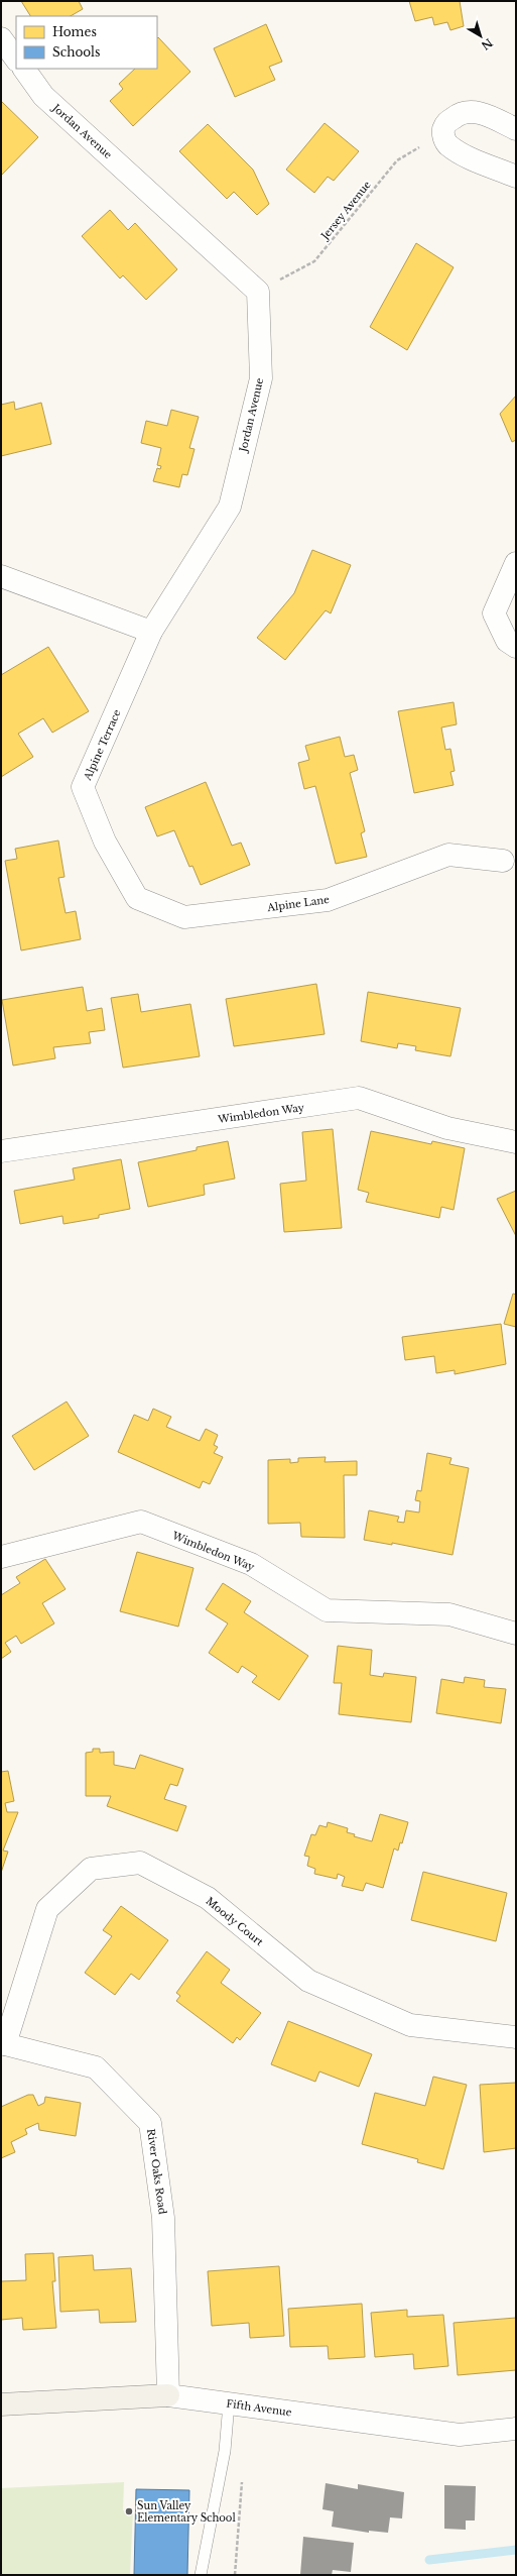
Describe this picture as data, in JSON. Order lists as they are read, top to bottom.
{
  "streets": {
    "street": [
      "Jordan Avenue",
      "Alpine Terrace",
      "Alpine Lane",
      "Wimbledon Way",
      "Moody Court",
      "River Oaks Road",
      "Fifth Avenue"
    ],
    "path": ["Jersey Avenue"]
  },
  "crossings": [
    ["Jordan Avenue", "Jersey Avenue"],
    ["Jordan Avenue", "Alpine Terrace"],
    ["Alpine Terrace", "Alpine Lane"],
    ["Moody Court", "River Oaks Road"],
    ["River Oaks Road", "Fifth Avenue"]
  ],
  "places": ["Sun Valley Elementary School"],
  "legend": ["Homes", "Schools"],
  "north": "bottom right"
}
